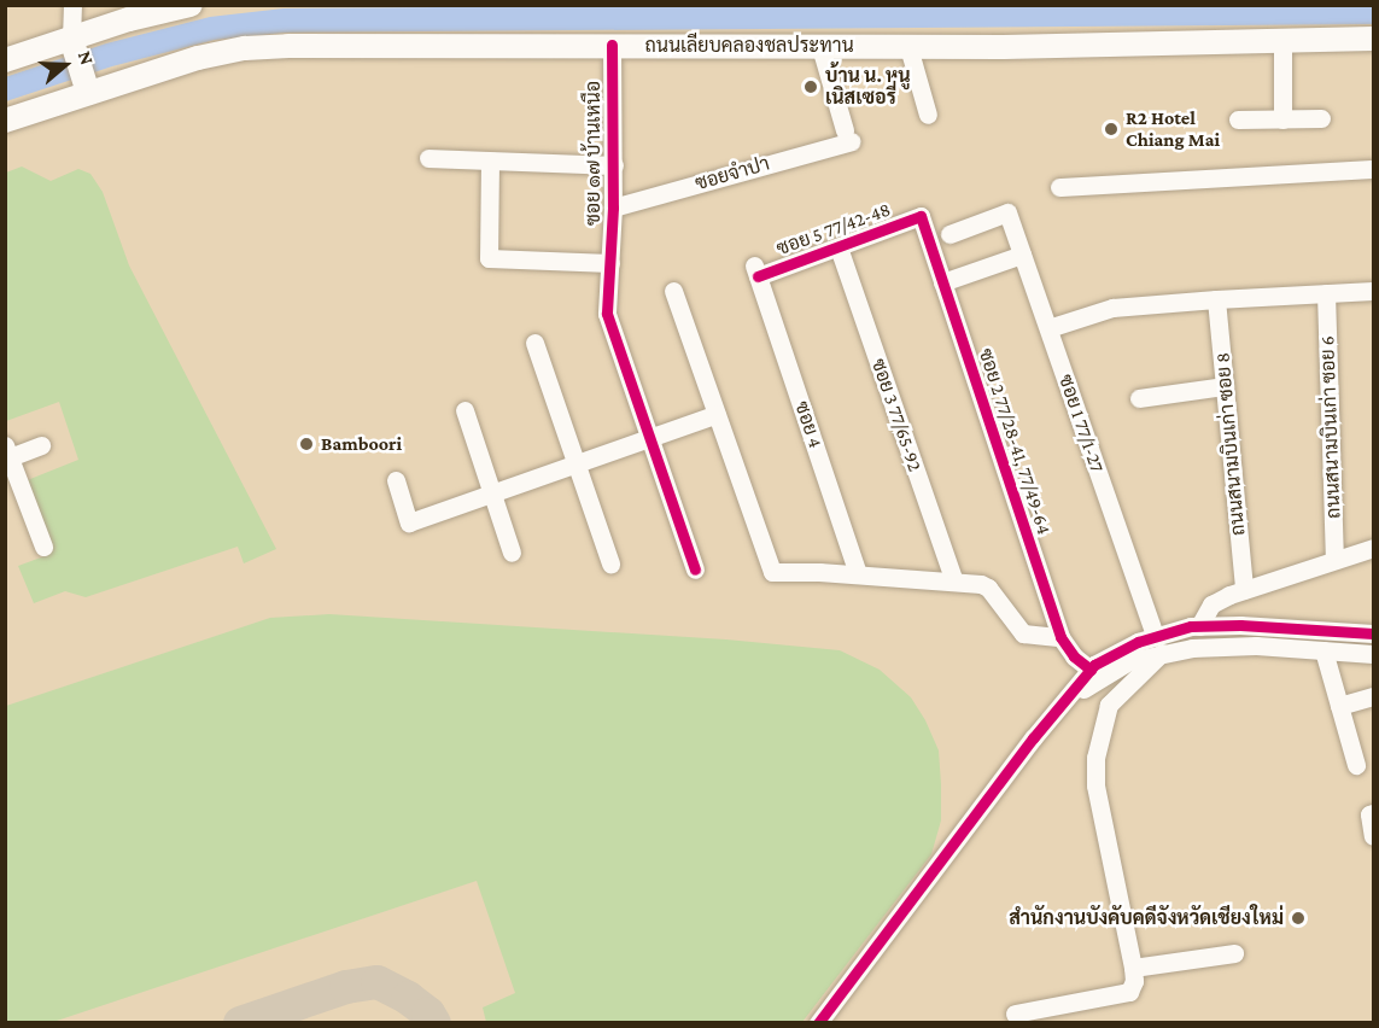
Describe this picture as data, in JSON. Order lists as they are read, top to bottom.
{
  "streets": {
    "main road": ["ถนนเลียบคลองชลประทาน"],
    "street": [
      "ซอย ๑๗ บ้านเหนือ",
      "ซอยจำปา",
      "ซอย 5 77/42-48",
      "ซอย 3 77/65-92",
      "ซอย 1 77/1-27",
      "ซอย 4",
      "ถนนสนามบินเก่า ซอย 6",
      "ซอย 2 77/28-41, 77/49-64",
      "ถนนสนามบินเก่า ซอย 8"
    ]
  },
  "crossings": [
    ["ถนนเลียบคลองชลประทาน", "ซอย ๑๗ บ้านเหนือ"],
    ["ถนนเลียบคลองชลประทาน", "ซอยจำปา"],
    ["ซอย ๑๗ บ้านเหนือ", "ซอยจำปา"],
    ["ซอย 5 77/42-48", "ซอย 3 77/65-92"],
    ["ซอย 5 77/42-48", "ซอย 4"],
    ["ซอย 5 77/42-48", "ซอย 2 77/28-41, 77/49-64"]
  ],
  "places": [
    "บ้าน น. หนู เนิสเซอรี่",
    "R2 Hotel Chiang Mai",
    "Bamboori",
    "สำนักงานบังคับคดีจังหวัดเชียงใหม่"
  ],
  "north": "right"
}
